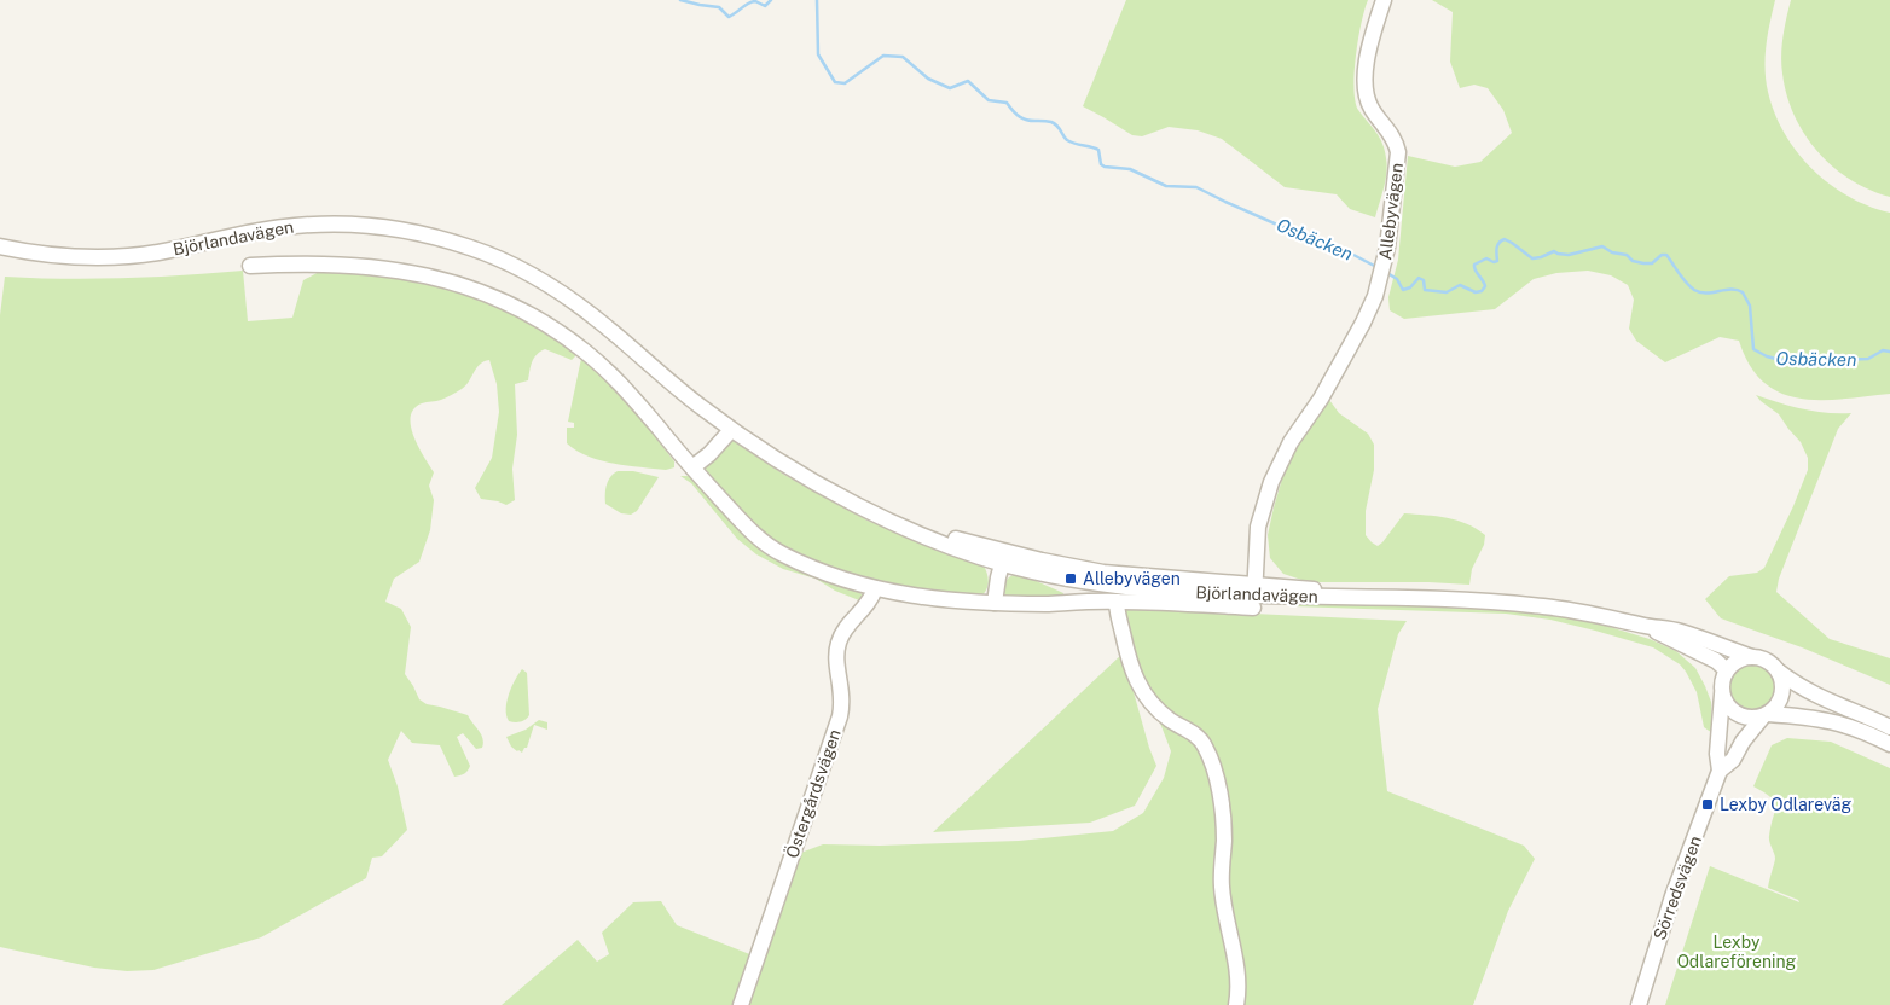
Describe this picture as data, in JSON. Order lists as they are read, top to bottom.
{
  "streets": {
    "street": [
      "Allebyvägen",
      "Björlandavägen",
      "Östergårdsvägen",
      "Sörredsvägen"
    ]
  },
  "crossings": [
    ["Allebyvägen", "Björlandavägen"],
    ["Björlandavägen", "Östergårdsvägen"],
    ["Björlandavägen", "Sörredsvägen"]
  ],
  "water": ["Osbäcken"],
  "parks": ["Lexby Odlareförening"],
  "places": {
    "transit": ["Allebyvägen", "Lexby Odlareväg"]
  }
}
